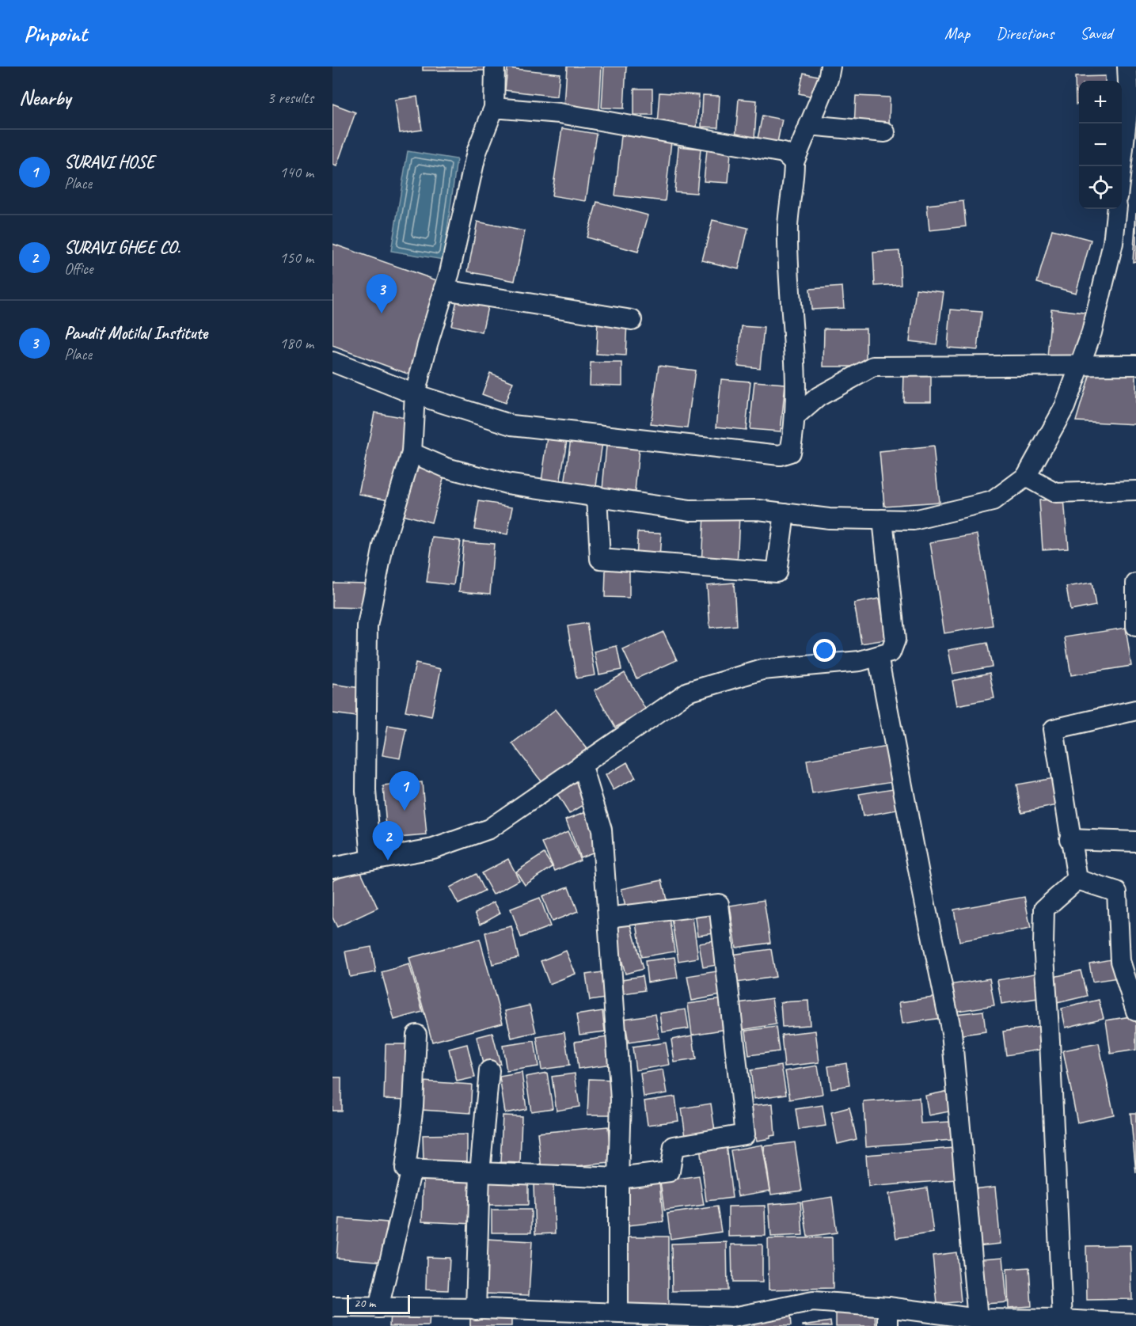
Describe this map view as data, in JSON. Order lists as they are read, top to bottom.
{
  "scale_bar": "20 m",
  "page": {
    "header": "Pinpoint",
    "nav": ["Map", "Directions", "Saved"],
    "heading": ["Nearby", "3 results"],
    "map_buttons": ["+", "−"],
    "list": [
      {
        "mark": "1",
        "name": "SURAVI HOSE",
        "note": "Place",
        "value": "140 m"
      },
      {
        "mark": "2",
        "name": "SURAVI GHEE CO.",
        "note": "Office",
        "value": "150 m"
      },
      {
        "mark": "3",
        "name": "Pandit Motilal Institute",
        "note": "Place",
        "value": "180 m"
      }
    ],
    "pins": ["3", "1", "2"],
    "scale": "20 m"
  }
}
